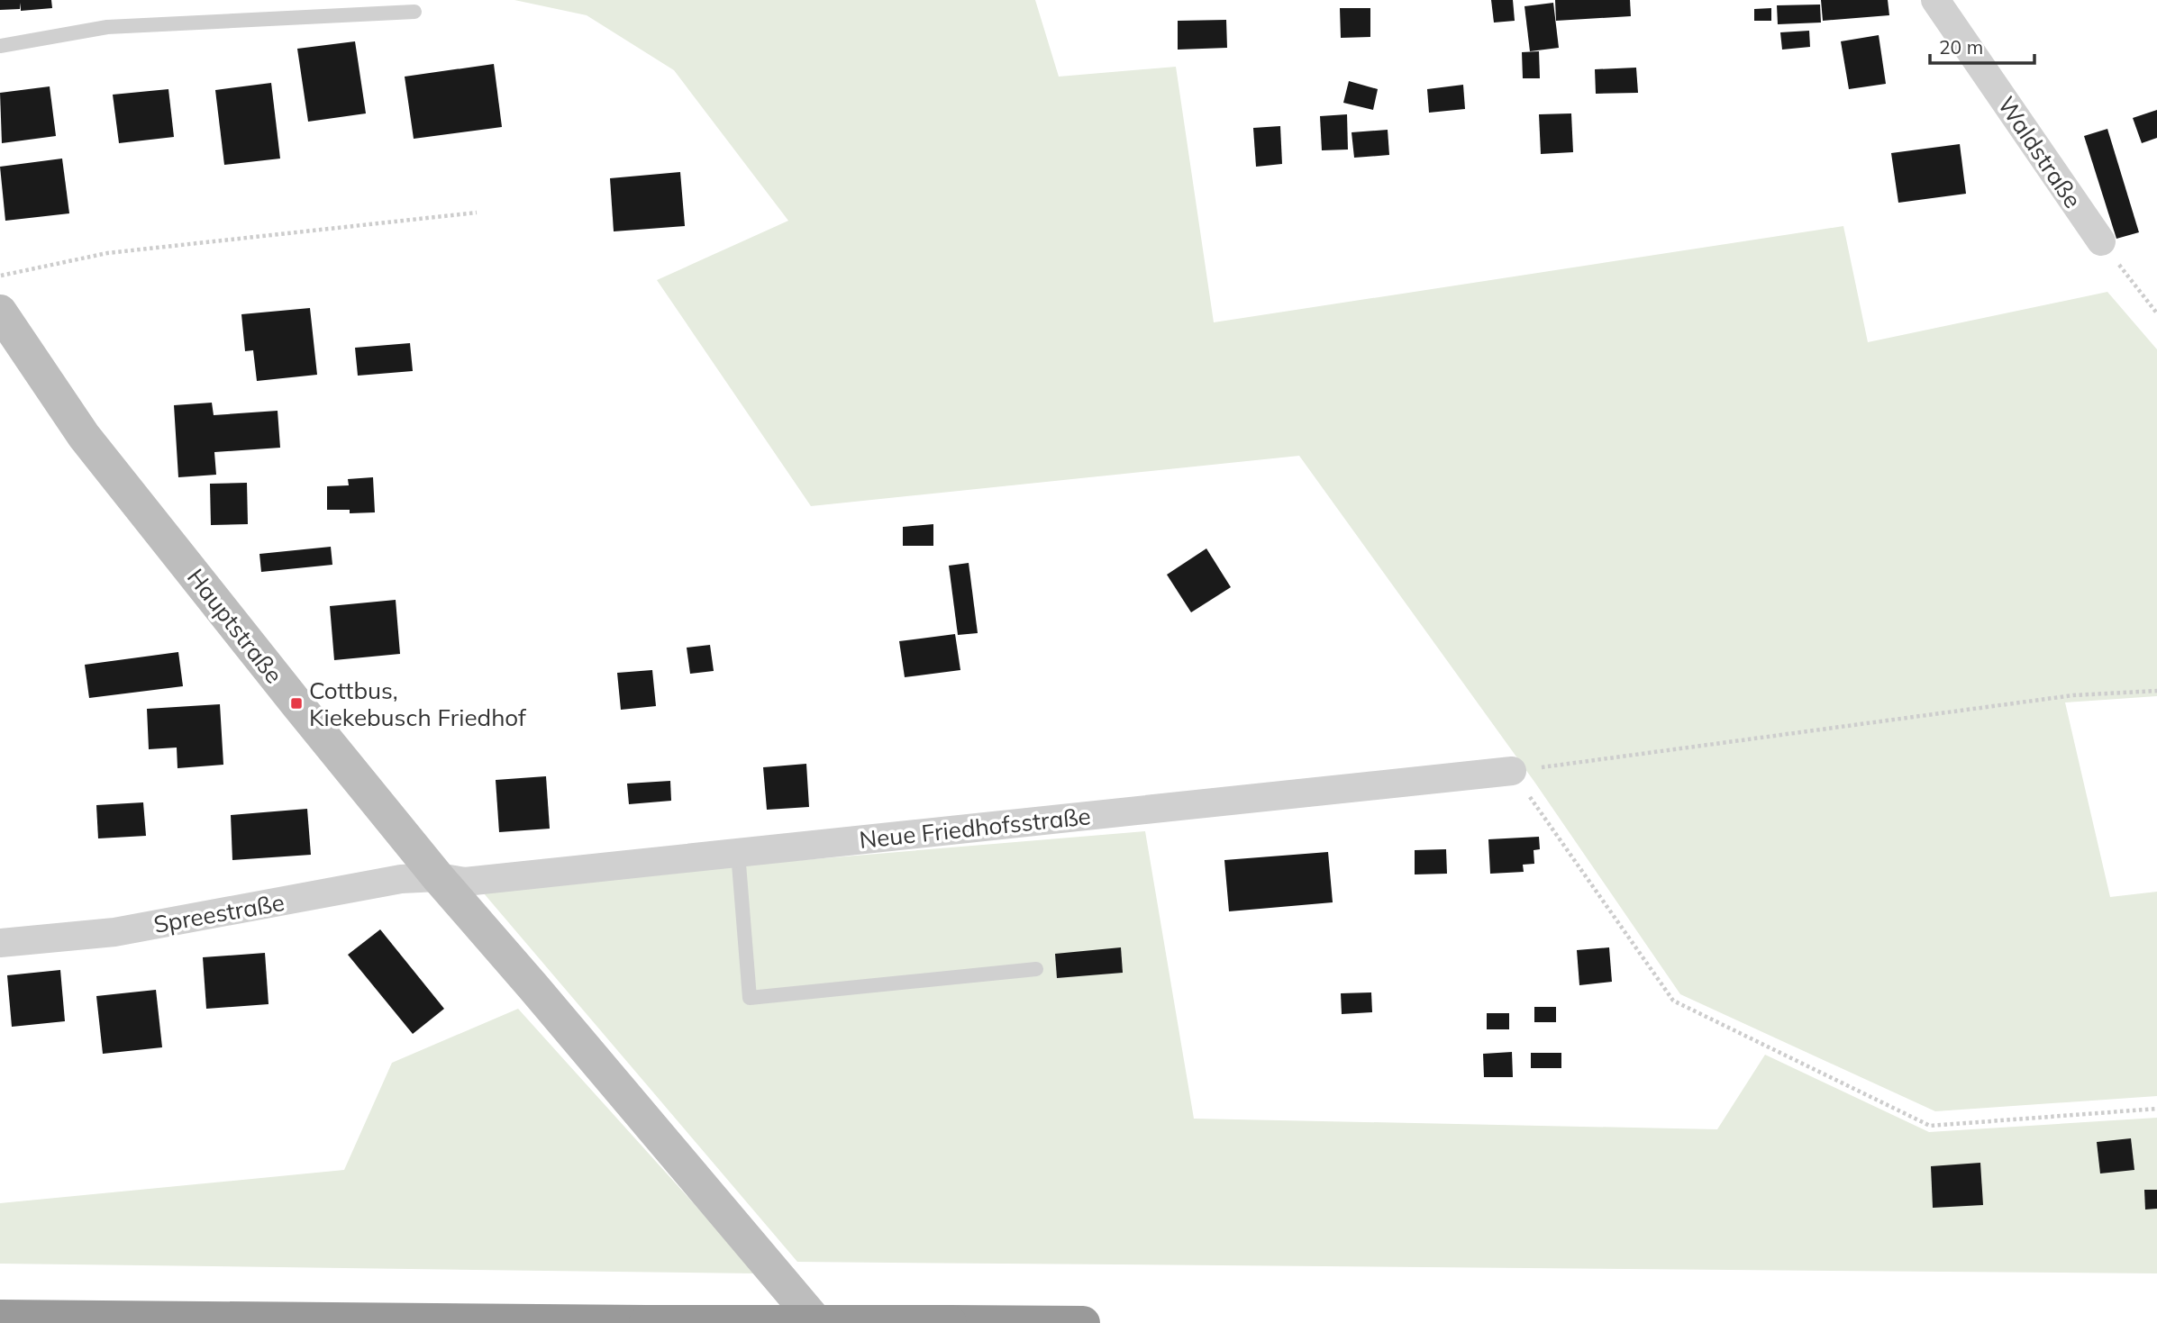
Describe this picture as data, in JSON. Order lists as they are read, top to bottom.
{
  "streets": {
    "street": [
      "Waldstraße",
      "Hauptstraße",
      "Neue Friedhofsstraße",
      "Spreestraße"
    ]
  },
  "crossings": [
    ["Hauptstraße", "Neue Friedhofsstraße"],
    ["Hauptstraße", "Spreestraße"],
    ["Neue Friedhofsstraße", "Spreestraße"]
  ],
  "places": {
    "transit": ["Cottbus, Kiekebusch Friedhof"]
  },
  "scale_bar": "20 m"
}
